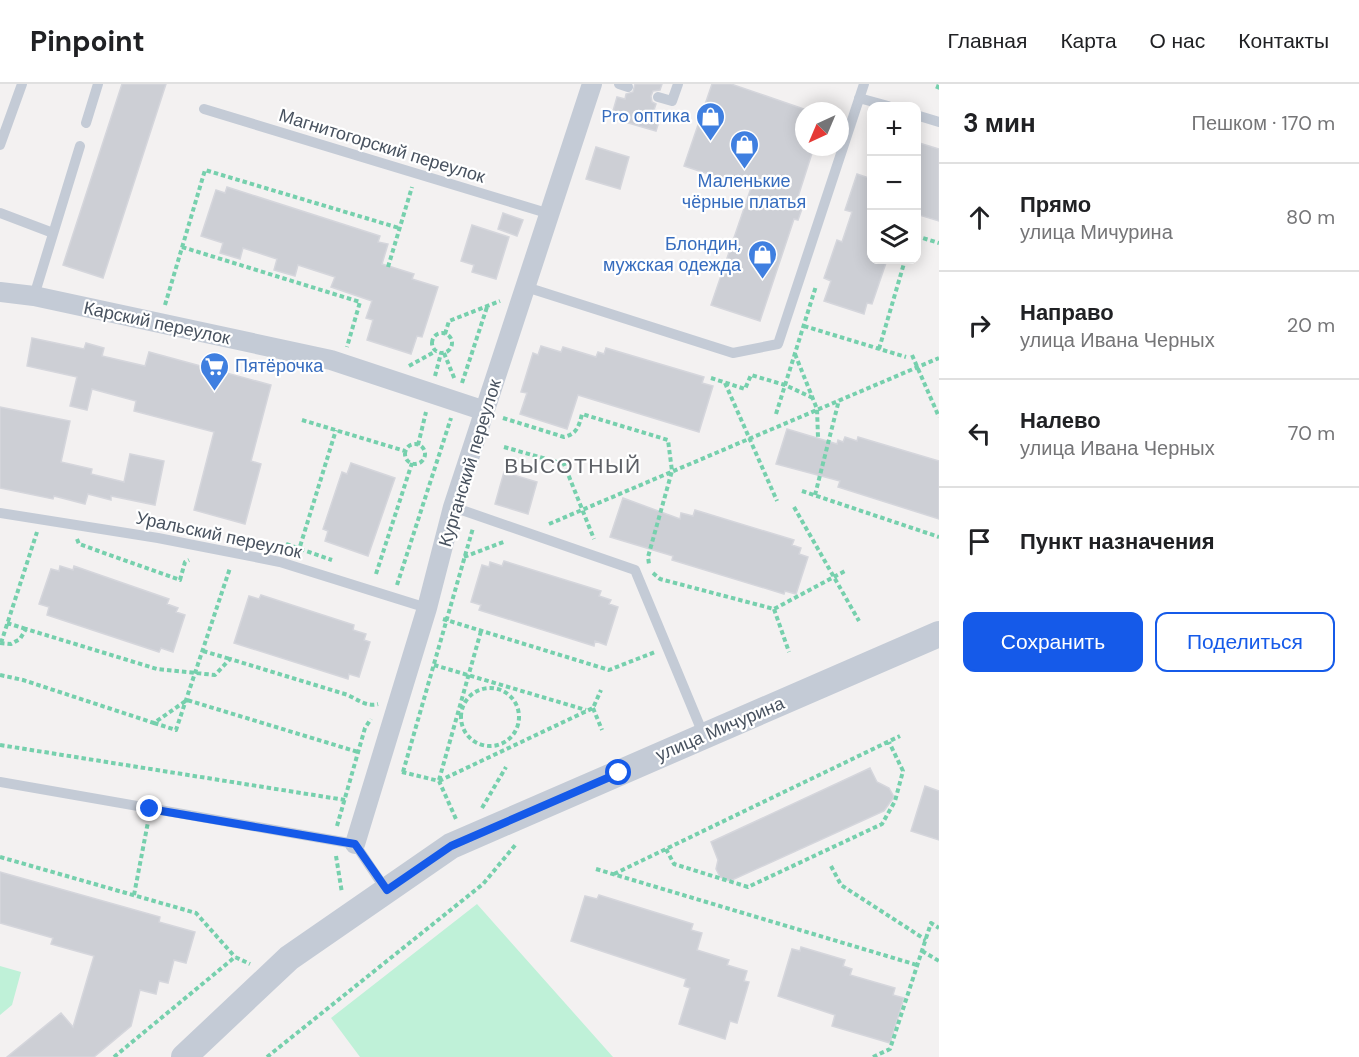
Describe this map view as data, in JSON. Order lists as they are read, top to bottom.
{
  "streets": {
    "street": ["Карский переулок", "Курганский переулок", "улица Мичурина"],
    "lane": ["Магнитогорский переулок", "Уральский переулок"]
  },
  "crossings": [
    ["Магнитогорский переулок", "Курганский переулок"],
    ["Карский переулок", "Курганский переулок"],
    ["Курганский переулок", "Уральский переулок"]
  ],
  "districts": ["ВЫСОТНЫЙ"],
  "places": {
    "shop": ["Pro оптика", "Маленькие чёрные платья", "Блондин, мужская одежда"],
    "supermarket": ["Пятёрочка"]
  },
  "north": "bottom left",
  "page": {
    "header": "Pinpoint",
    "nav": [
      "Главная",
      "Карта",
      "О нас",
      "Контакты"
    ],
    "heading": ["3 мин", "Пешком · 170 m"],
    "map_buttons": ["+", "−"],
    "list": [
      ["Прямо", "улица Мичурина", "80 m"],
      ["Направо", "улица Ивана Черных", "20 m"],
      ["Налево", "улица Ивана Черных", "70 m"],
      "Пункт назначения"
    ],
    "buttons": ["Сохранить", "Поделиться"]
  }
}
